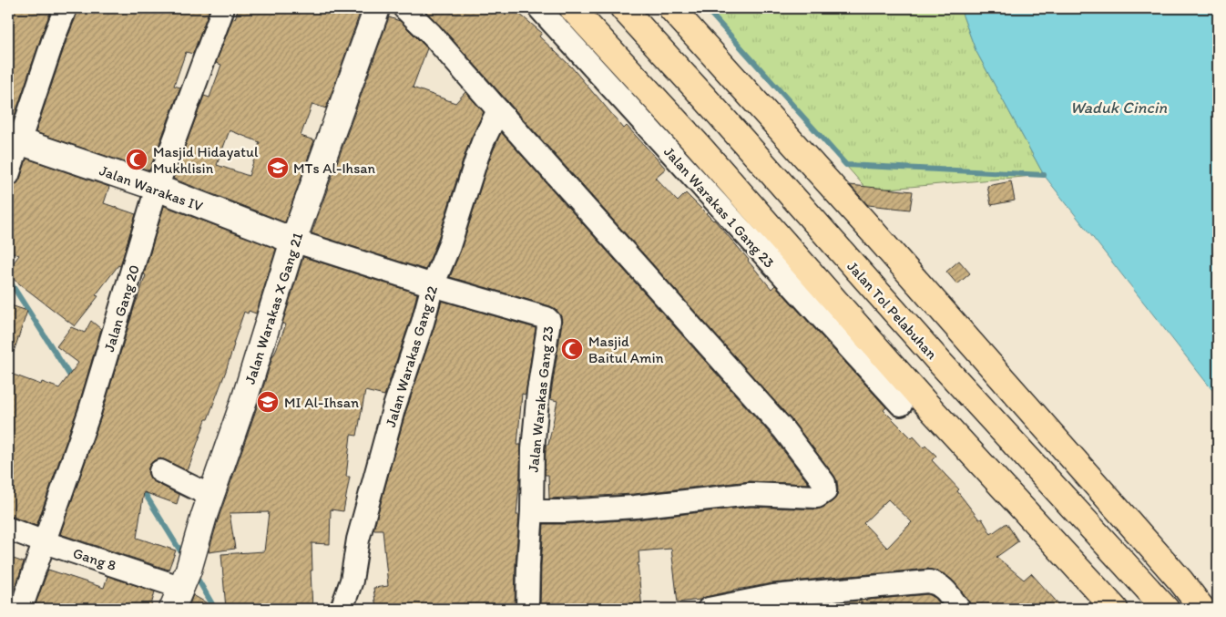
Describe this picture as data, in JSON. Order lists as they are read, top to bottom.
{
  "streets": {
    "highway": ["Jalan Tol Pelabuhan"],
    "street": [
      "Jalan Warakas IV",
      "Jalan Warakas 1 Gang 23",
      "Jalan Gang 20",
      "Jalan Warakas X Gang 21",
      "Jalan Warakas Gang 22",
      "Jalan Warakas Gang 23",
      "Gang 8"
    ]
  },
  "crossings": [
    ["Jalan Warakas IV", "Jalan Gang 20"],
    ["Jalan Warakas IV", "Jalan Warakas X Gang 21"],
    ["Jalan Warakas IV", "Jalan Warakas Gang 23"],
    ["Jalan Gang 20", "Gang 8"],
    ["Jalan Warakas X Gang 21", "Jalan Warakas Gang 23"],
    ["Jalan Warakas X Gang 21", "Gang 8"],
    ["Jalan Warakas Gang 22", "Jalan Warakas Gang 23"]
  ],
  "water": ["Waduk Cincin"],
  "places": {
    "mosque": ["Masjid Hidayatul Mukhlisin", "Masjid Baitul Amin"],
    "school or university": ["MTs Al-Ihsan", "MI Al-Ihsan"]
  }
}
